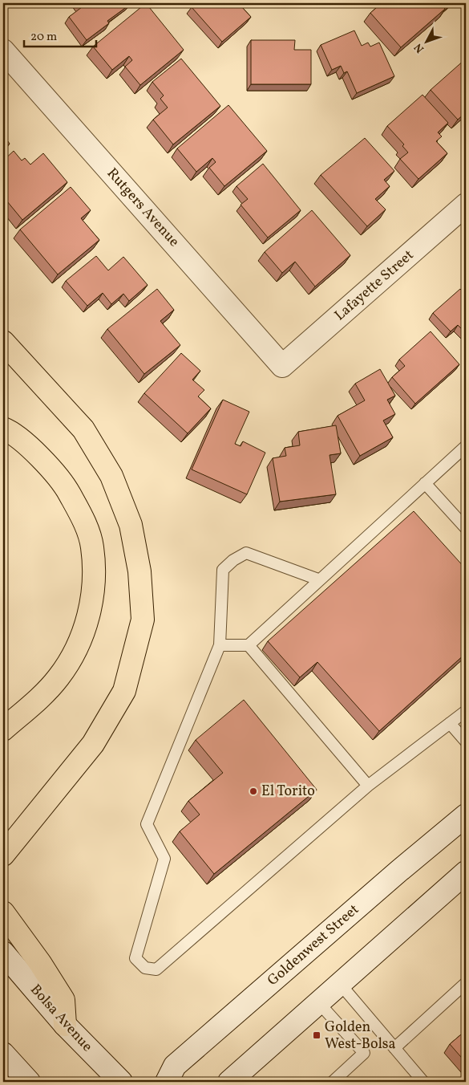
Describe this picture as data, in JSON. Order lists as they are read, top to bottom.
{
  "streets": {
    "main road": [
      "Rutgers Avenue",
      "Lafayette Street",
      "Goldenwest Street",
      "Bolsa Avenue"
    ]
  },
  "crossings": [
    ["Rutgers Avenue", "Lafayette Street"]
  ],
  "places": {
    "other": ["El Torito"],
    "transit": ["Golden West-Bolsa"]
  },
  "scale_bar": "20 m",
  "north": "bottom left"
}
